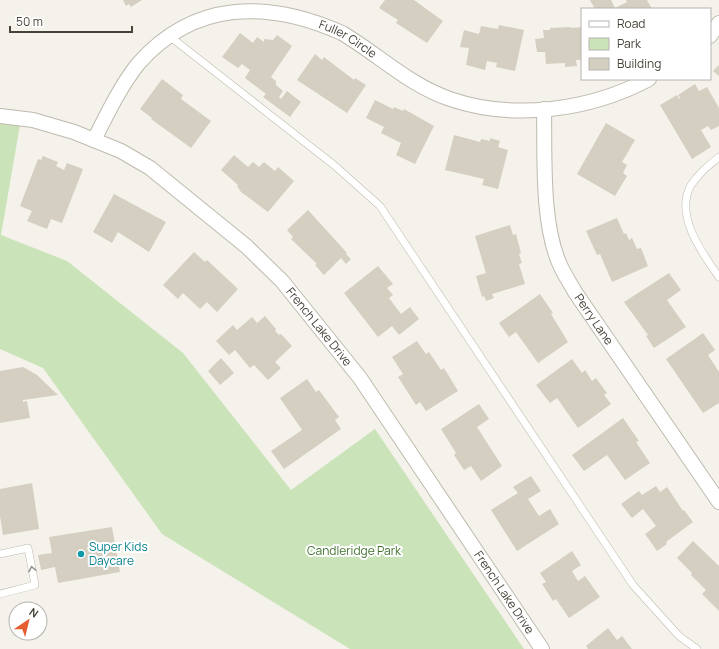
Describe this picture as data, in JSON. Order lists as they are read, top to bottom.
{
  "streets": {
    "street": ["Fuller Circle", "Perry Lane", "French Lake Drive"]
  },
  "crossings": [
    ["Fuller Circle", "Perry Lane"],
    ["Fuller Circle", "French Lake Drive"]
  ],
  "parks": ["Candleridge Park"],
  "places": ["Super Kids Daycare"],
  "legend": ["Road", "Park", "Building"],
  "scale_bar": "50 m",
  "north": "top right"
}
